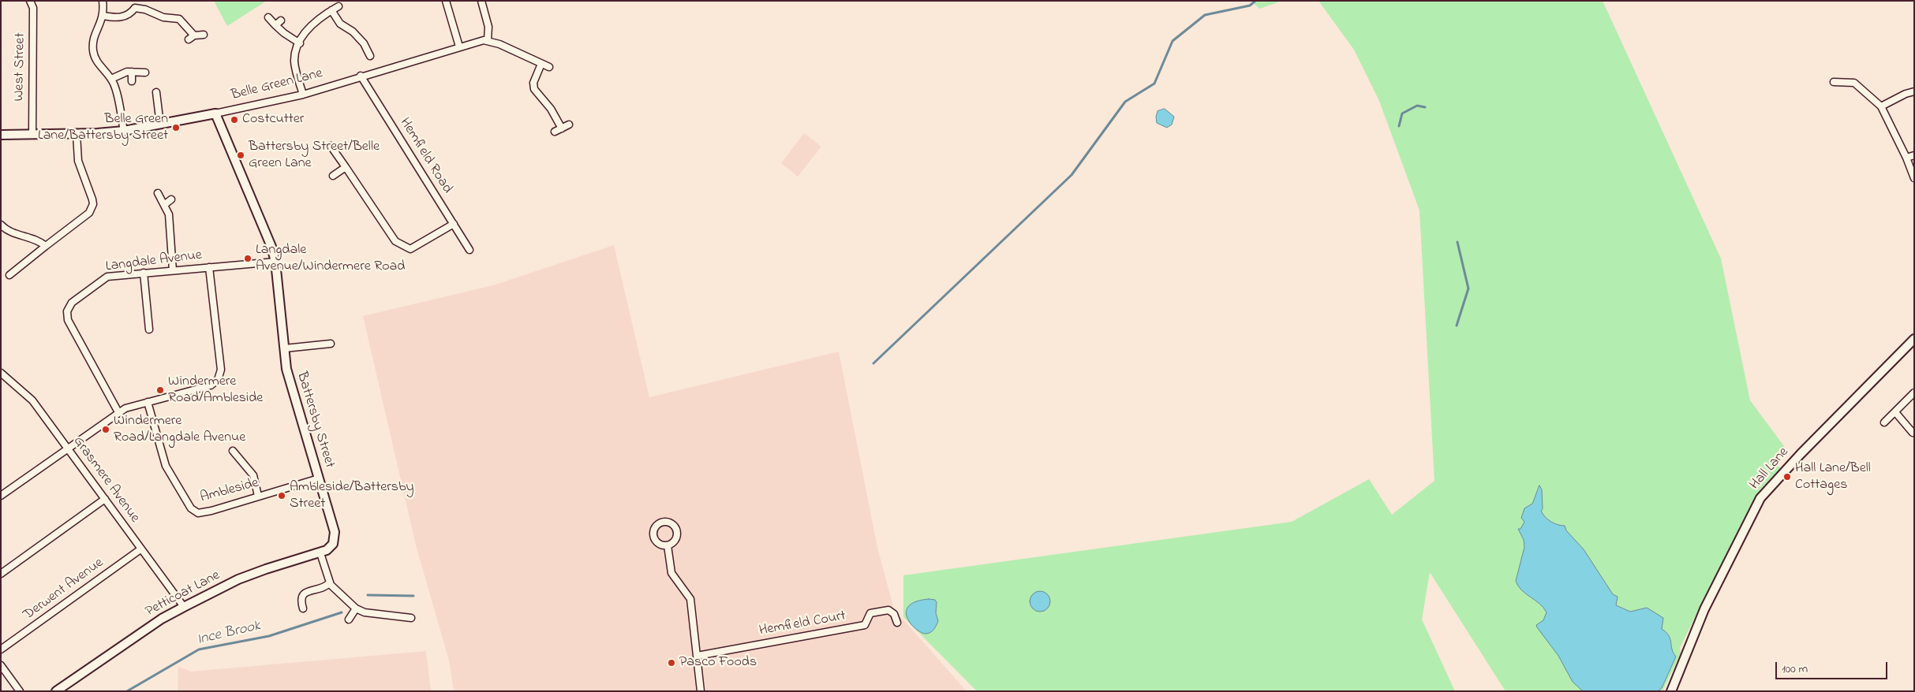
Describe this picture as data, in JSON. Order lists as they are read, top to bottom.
{
  "streets": {
    "street": [
      "West Street",
      "Belle Green Lane",
      "Hemfield Road",
      "Langdale Avenue",
      "Battersby Street",
      "Hall Lane",
      "Grasmere Avenue",
      "Ambleside",
      "Derwent Avenue",
      "Petticoat Lane",
      "Hemfield Court"
    ]
  },
  "crossings": [
    ["West Street", "Belle Green Lane"],
    ["Belle Green Lane", "Hemfield Road"],
    ["Belle Green Lane", "Battersby Street"],
    ["Langdale Avenue", "Battersby Street"],
    ["Battersby Street", "Ambleside"],
    ["Battersby Street", "Petticoat Lane"],
    ["Grasmere Avenue", "Derwent Avenue"],
    ["Grasmere Avenue", "Petticoat Lane"]
  ],
  "water": ["Ince Brook"],
  "places": [
    "Costcutter",
    "Belle Green Lane/Battersby Street",
    "Battersby Street/Belle Green Lane",
    "Langdale Avenue/Windermere Road",
    "Windermere Road/Ambleside",
    "Windermere Road/Langdale Avenue",
    "Hall Lane/Bell Cottages",
    "Ambleside/Battersby Street",
    "Pasco Foods"
  ],
  "scale_bar": "100 m"
}
